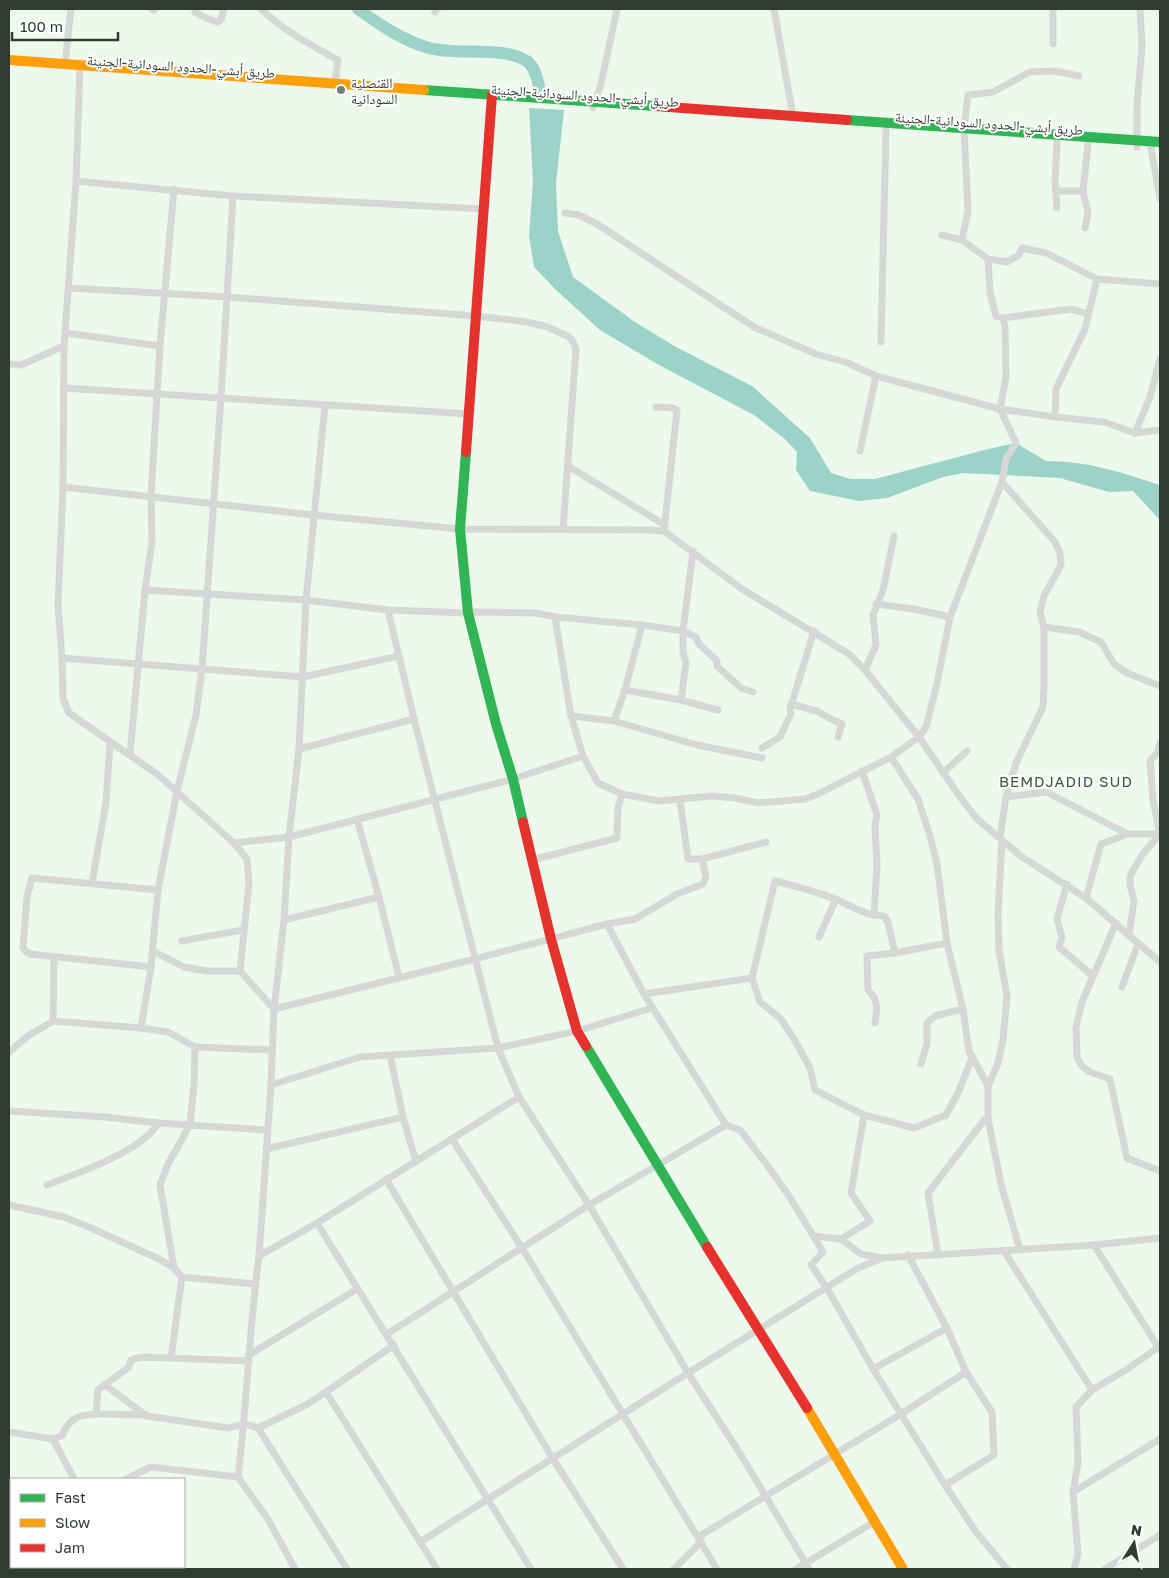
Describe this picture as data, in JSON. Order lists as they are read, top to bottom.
{
  "streets": {
    "main road": ["طريق أبشي-الحدود السودانية-الجنينة"]
  },
  "districts": ["BEMDJADID SUD"],
  "places": ["القنصلية السودانية"],
  "legend": ["Fast", "Slow", "Jam"],
  "scale_bar": "100 m",
  "north": "top"
}
